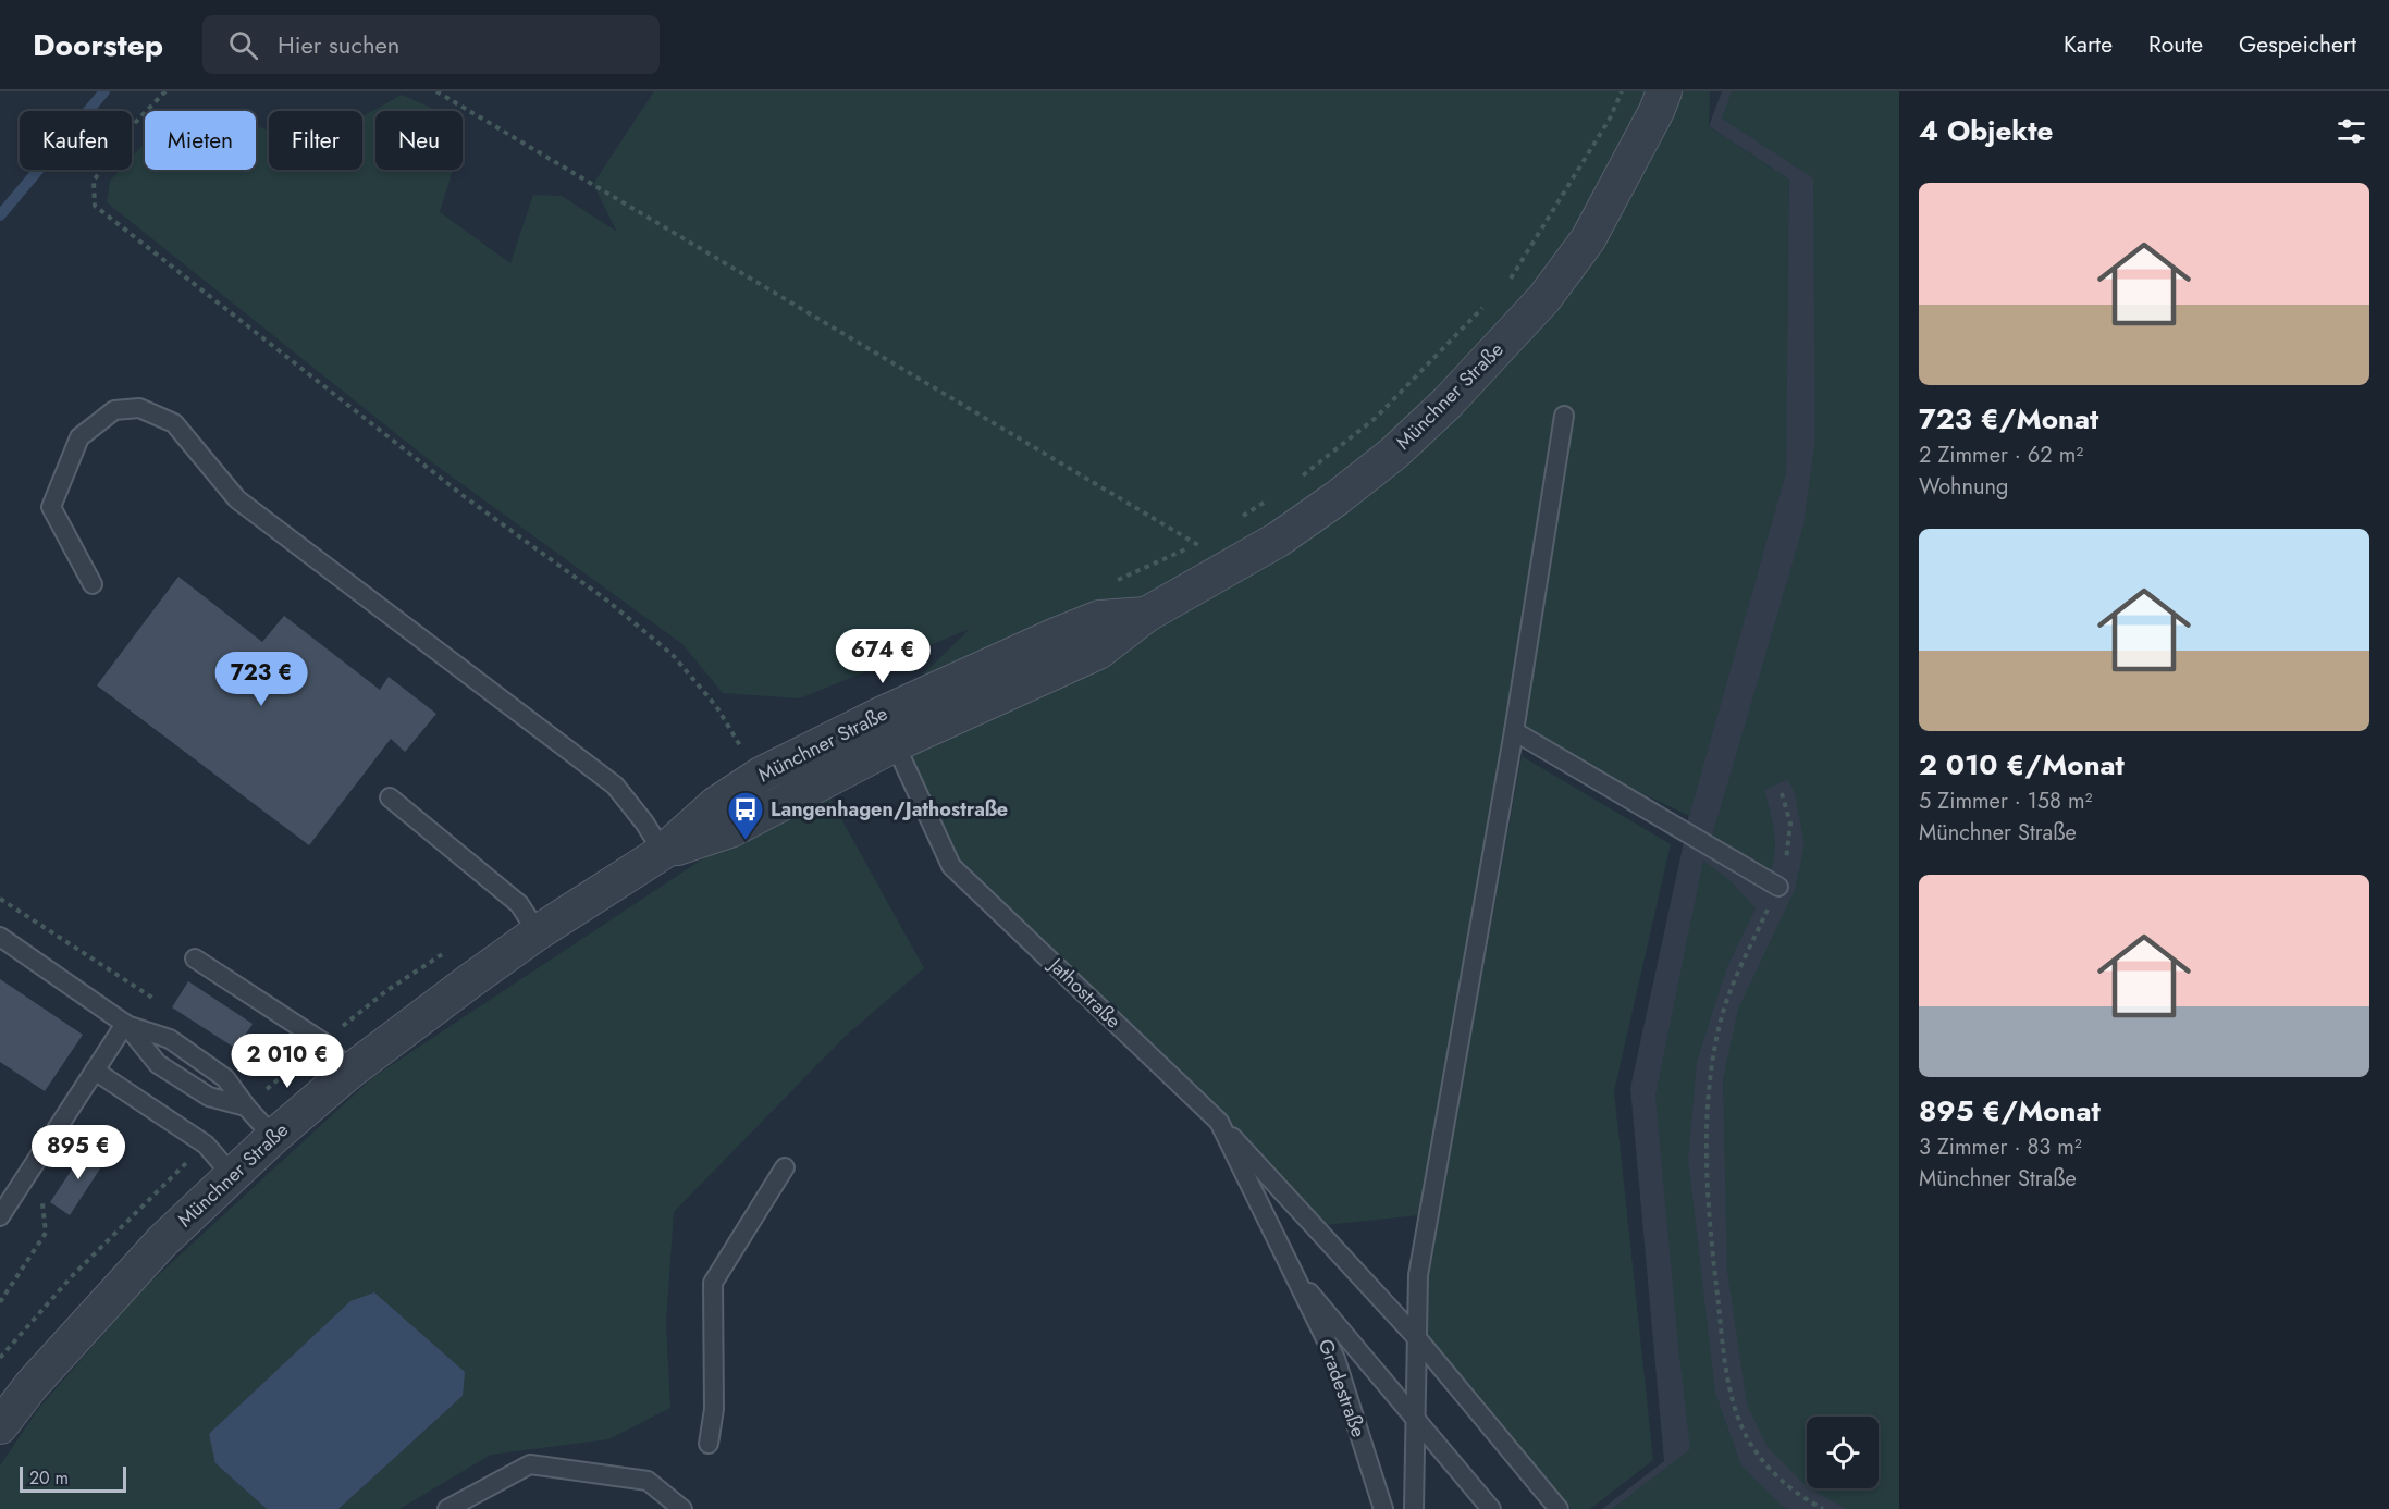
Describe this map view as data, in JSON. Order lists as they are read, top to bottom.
{
  "streets": {
    "street": ["Münchner Straße"],
    "lane": ["Jathostraße", "Gradestraße"]
  },
  "crossings": [
    ["Münchner Straße", "Jathostraße"],
    ["Jathostraße", "Gradestraße"]
  ],
  "places": {
    "bus stop": ["Langenhagen/Jathostraße"]
  },
  "scale_bar": "20 m",
  "page": {
    "header": "Doorstep",
    "search": "Hier suchen",
    "nav": ["Karte", "Route", "Gespeichert"],
    "heading": "4 Objekte",
    "chip": [
      "Kaufen",
      "Mieten",
      "Filter",
      "Neu"
    ],
    "list": [
      {
        "name": "723 €/Monat",
        "note": "2 Zimmer · 62 m² · Wohnung"
      },
      {
        "name": "2 010 €/Monat",
        "note": "5 Zimmer · 158 m² · Münchner Straße"
      },
      {
        "name": "895 €/Monat",
        "note": "3 Zimmer · 83 m² · Münchner Straße"
      }
    ],
    "price": [
      "674 €",
      "723 €",
      "2 010 €",
      "895 €"
    ],
    "scale": "20 m"
  }
}
